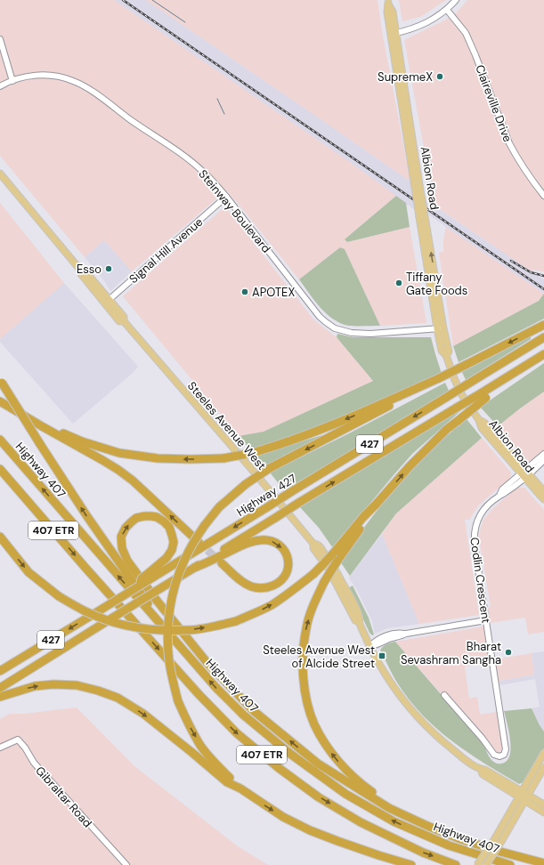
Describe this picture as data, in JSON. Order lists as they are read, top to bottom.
{
  "streets": {
    "highway": [
      "427",
      "Highway 407",
      "Highway 427",
      "407 ETR"
    ],
    "main road": ["Albion Road", "Steeles Avenue West"],
    "street": [
      "Claireville Drive",
      "Steinway Boulevard",
      "Signal Hill Avenue",
      "Codlin Crescent",
      "Gibraltar Road"
    ]
  },
  "crossings": [
    ["Albion Road", "Steinway Boulevard"],
    ["Albion Road", "Codlin Crescent"],
    ["Steinway Boulevard", "Signal Hill Avenue"],
    ["Signal Hill Avenue", "Steeles Avenue West"],
    ["427", "Highway 427"]
  ],
  "places": {
    "other": [
      "SupremeX",
      "Esso",
      "Tiffany Gate Foods",
      "APOTEX",
      "Bharat Sevashram Sangha"
    ],
    "transit": ["Steeles Avenue West of Alcide Street"]
  }
}
